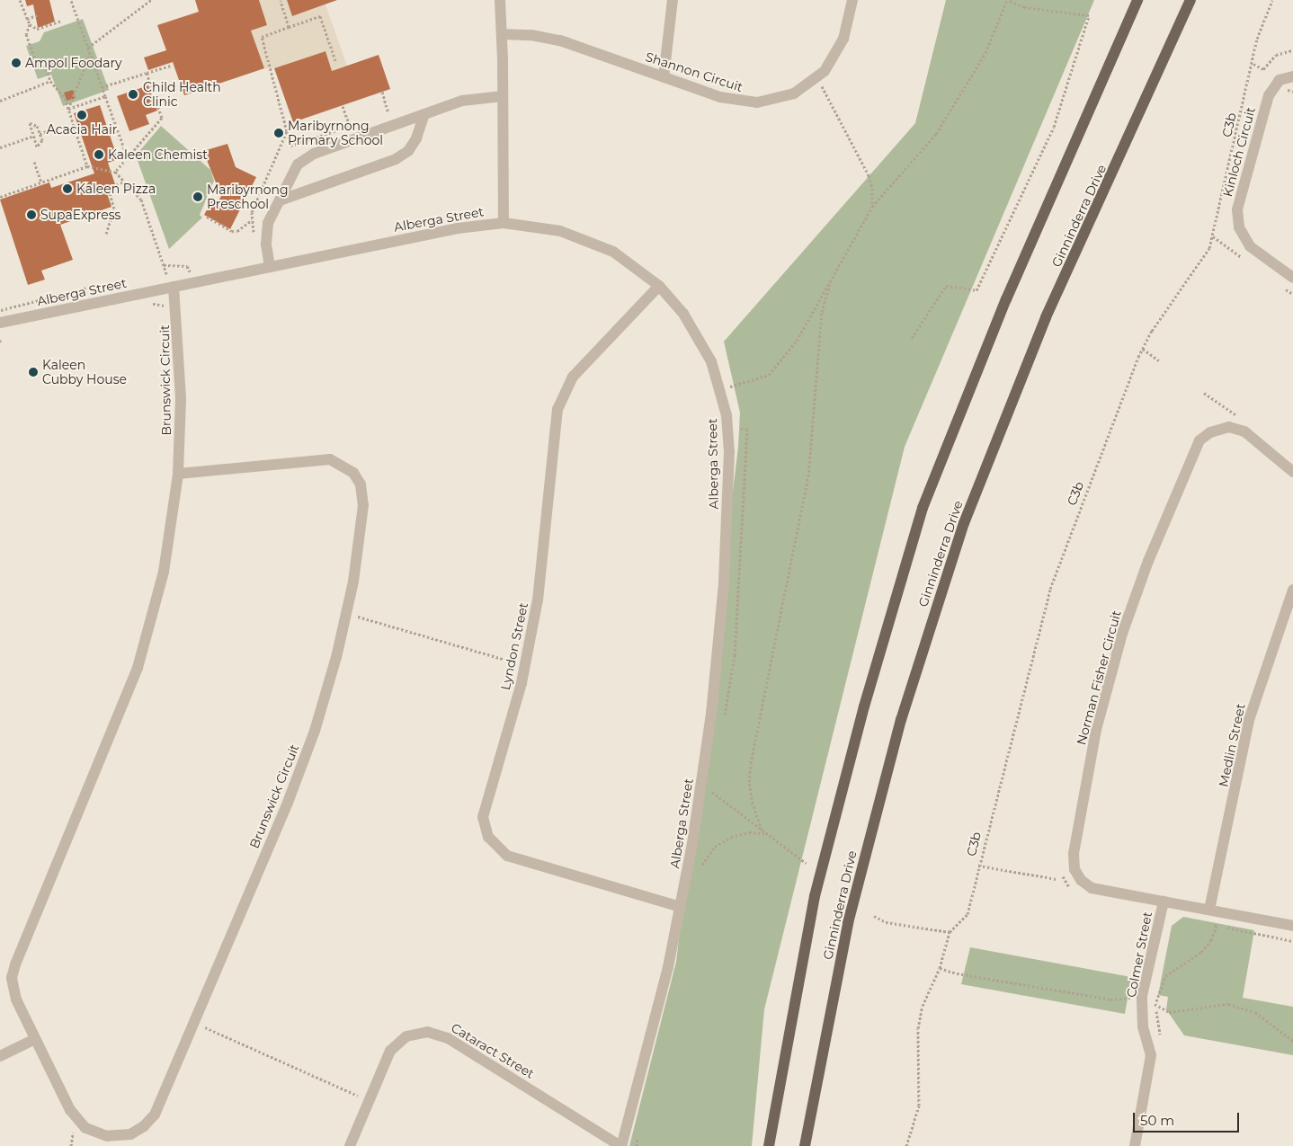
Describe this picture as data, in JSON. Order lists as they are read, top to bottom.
{
  "streets": {
    "main road": ["Ginninderra Drive"],
    "street": [
      "Shannon Circuit",
      "Kinloch Circuit",
      "Alberga Street",
      "Brunswick Circuit",
      "Lyndon Street",
      "Norman Fisher Circuit",
      "Medlin Street",
      "Colmer Street",
      "Cataract Street"
    ],
    "path": ["C3b"]
  },
  "crossings": [
    ["Alberga Street", "Brunswick Circuit"],
    ["Alberga Street", "Lyndon Street"],
    ["Alberga Street", "Cataract Street"],
    ["Norman Fisher Circuit", "Medlin Street"],
    ["Norman Fisher Circuit", "Colmer Street"]
  ],
  "places": [
    "Ampol Foodary",
    "Child Health Clinic",
    "Acacia Hair",
    "Maribyrnong Primary School",
    "Kaleen Chemist",
    "Kaleen Pizza",
    "Maribyrnong Preschool",
    "SupaExpress",
    "Kaleen Cubby House"
  ],
  "scale_bar": "50 m"
}
